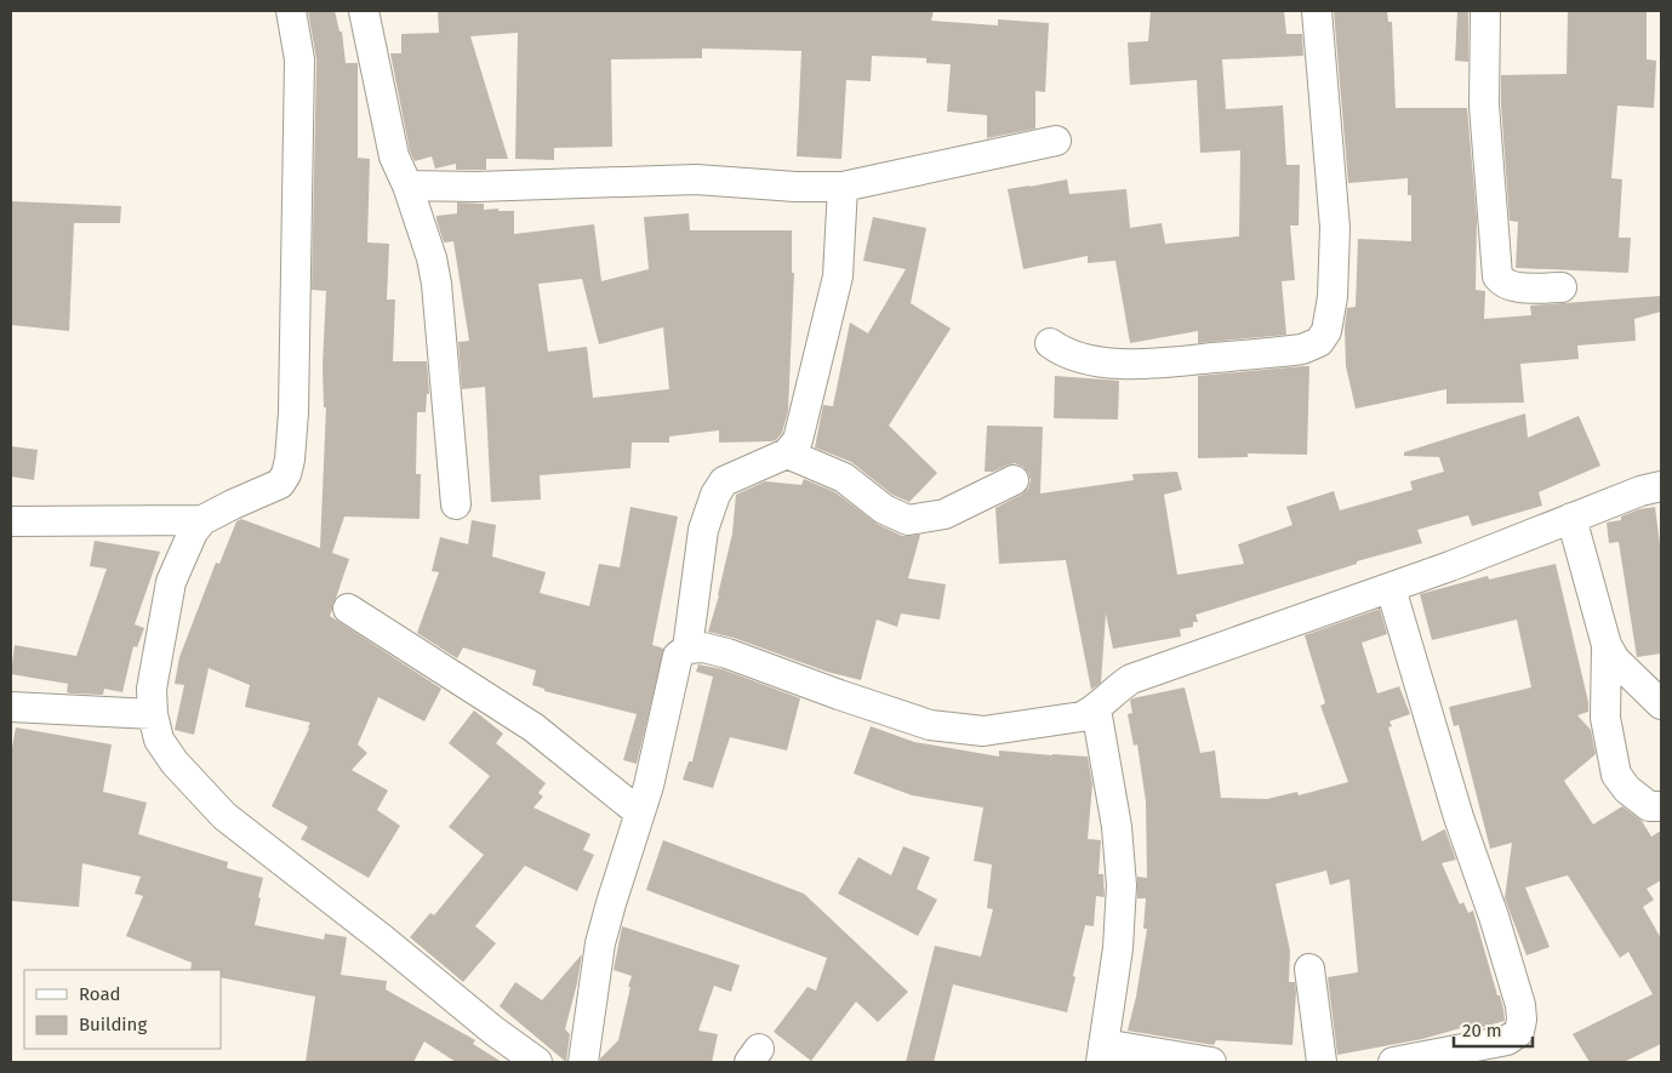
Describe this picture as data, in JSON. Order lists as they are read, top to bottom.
{
  "legend": ["Road", "Building"],
  "scale_bar": "20 m"
}
